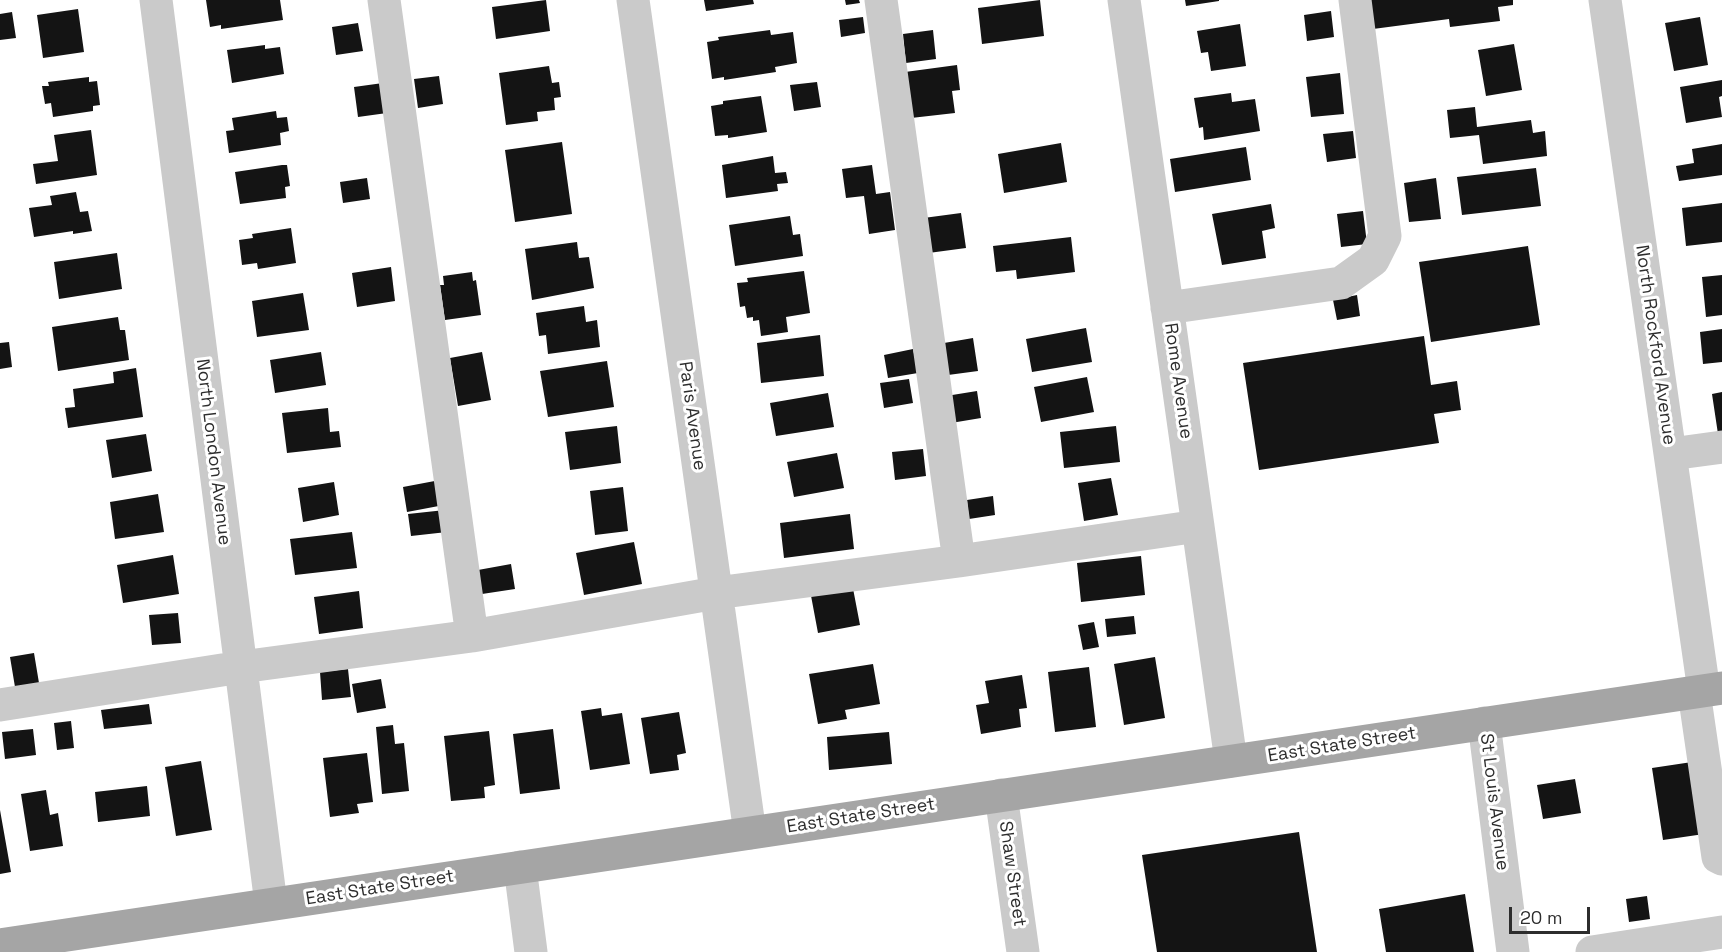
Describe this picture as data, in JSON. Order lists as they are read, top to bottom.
{
  "streets": {
    "main road": ["East State Street"],
    "street": [
      "North Rockford Avenue",
      "Rome Avenue",
      "Paris Avenue",
      "North London Avenue",
      "St Louis Avenue",
      "Shaw Street"
    ]
  },
  "crossings": [
    ["North Rockford Avenue", "East State Street"],
    ["Rome Avenue", "East State Street"],
    ["Paris Avenue", "East State Street"],
    ["North London Avenue", "East State Street"],
    ["East State Street", "St Louis Avenue"],
    ["East State Street", "Shaw Street"]
  ],
  "scale_bar": "20 m"
}
